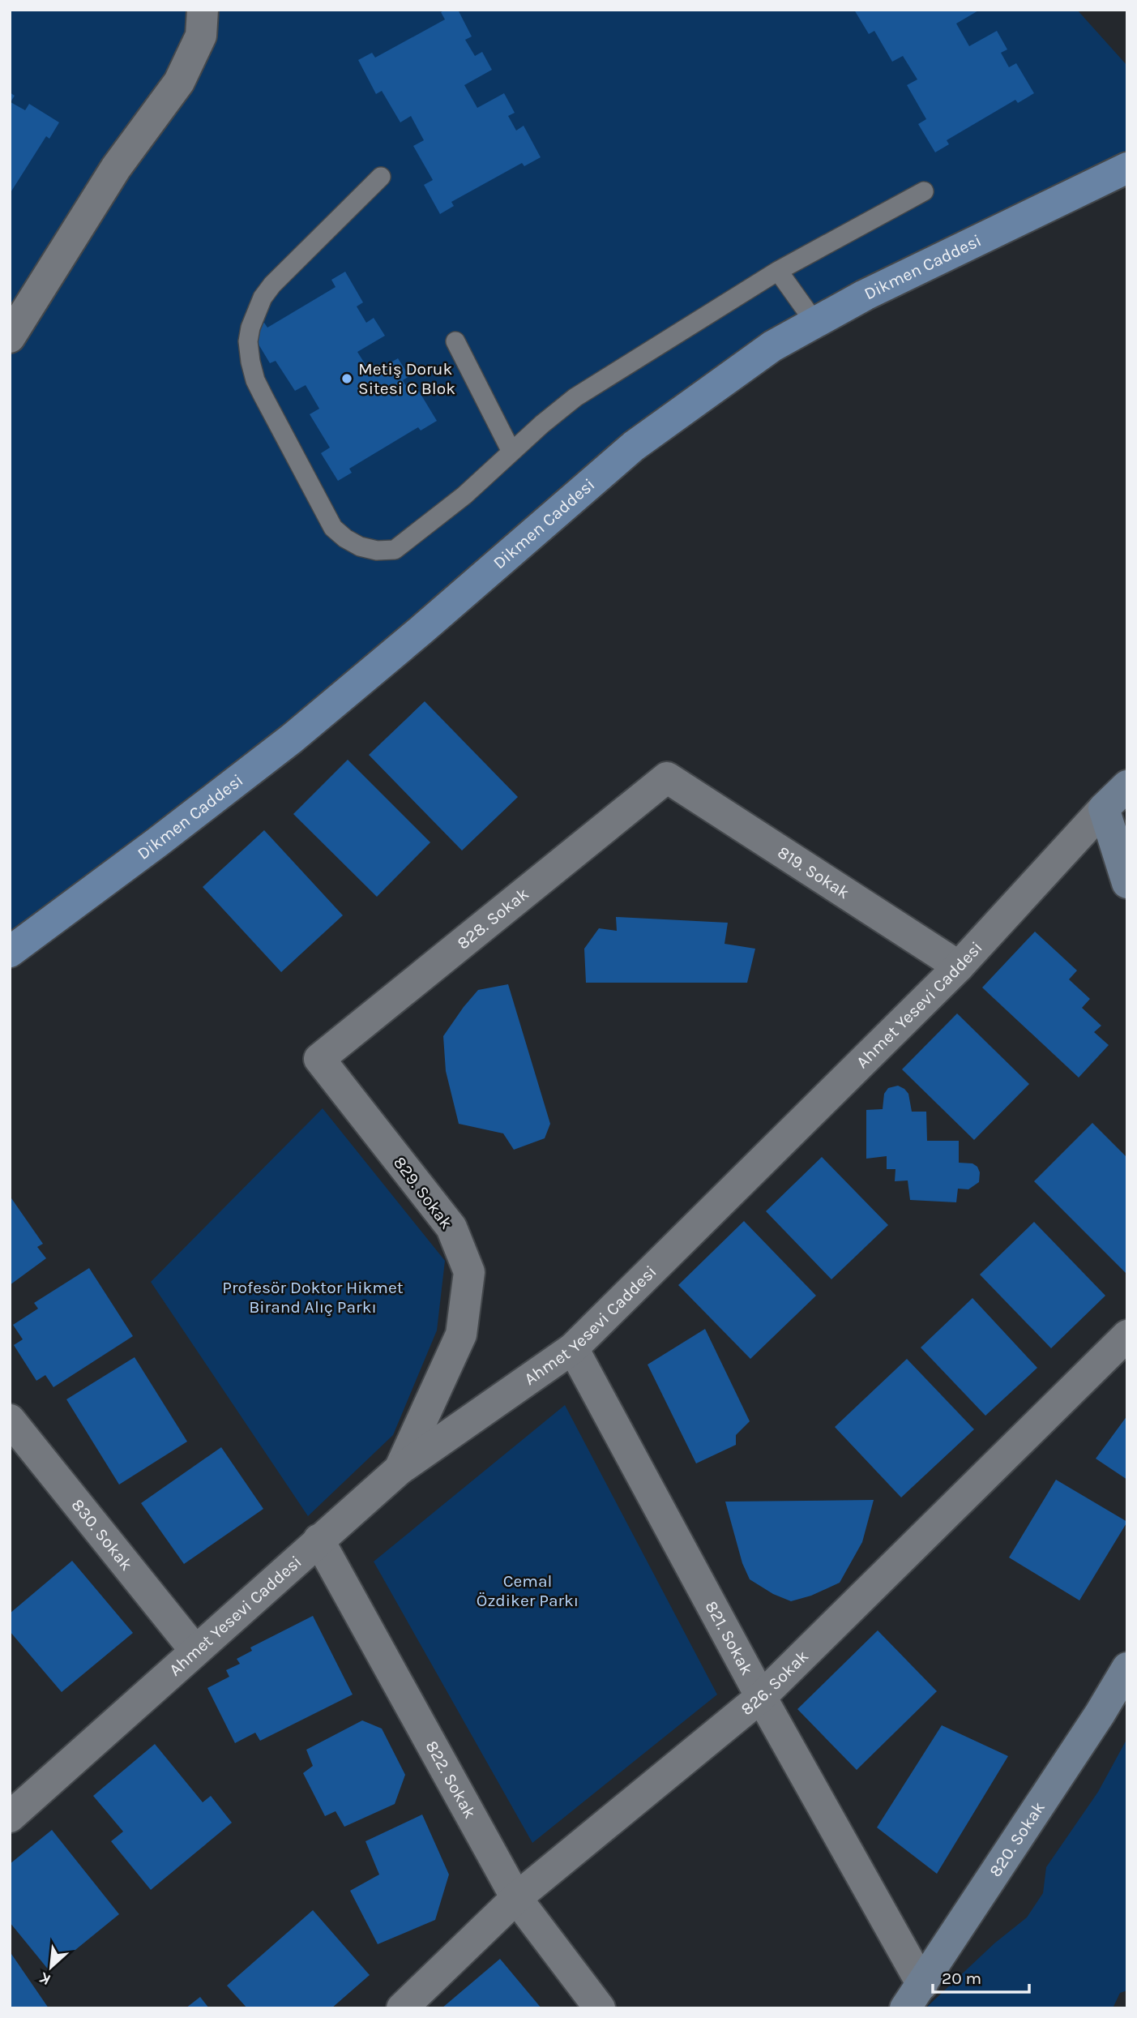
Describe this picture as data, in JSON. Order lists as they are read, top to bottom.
{
  "streets": {
    "main road": ["Dikmen Caddesi"],
    "street": [
      "819. Sokak",
      "828. Sokak",
      "Ahmet Yesevi Caddesi",
      "829. Sokak",
      "830. Sokak",
      "821. Sokak",
      "826. Sokak",
      "822. Sokak",
      "820. Sokak"
    ]
  },
  "crossings": [
    ["819. Sokak", "828. Sokak"],
    ["819. Sokak", "Ahmet Yesevi Caddesi"],
    ["828. Sokak", "829. Sokak"],
    ["Ahmet Yesevi Caddesi", "829. Sokak"],
    ["Ahmet Yesevi Caddesi", "830. Sokak"],
    ["Ahmet Yesevi Caddesi", "821. Sokak"],
    ["Ahmet Yesevi Caddesi", "822. Sokak"],
    ["821. Sokak", "826. Sokak"],
    ["821. Sokak", "820. Sokak"],
    ["826. Sokak", "822. Sokak"]
  ],
  "parks": ["Profesör Doktor Hikmet Birand Alıç Parkı", "Cemal Özdiker Parkı"],
  "places": ["Metiş Doruk Sitesi C Blok"],
  "scale_bar": "20 m",
  "north": "bottom left"
}
